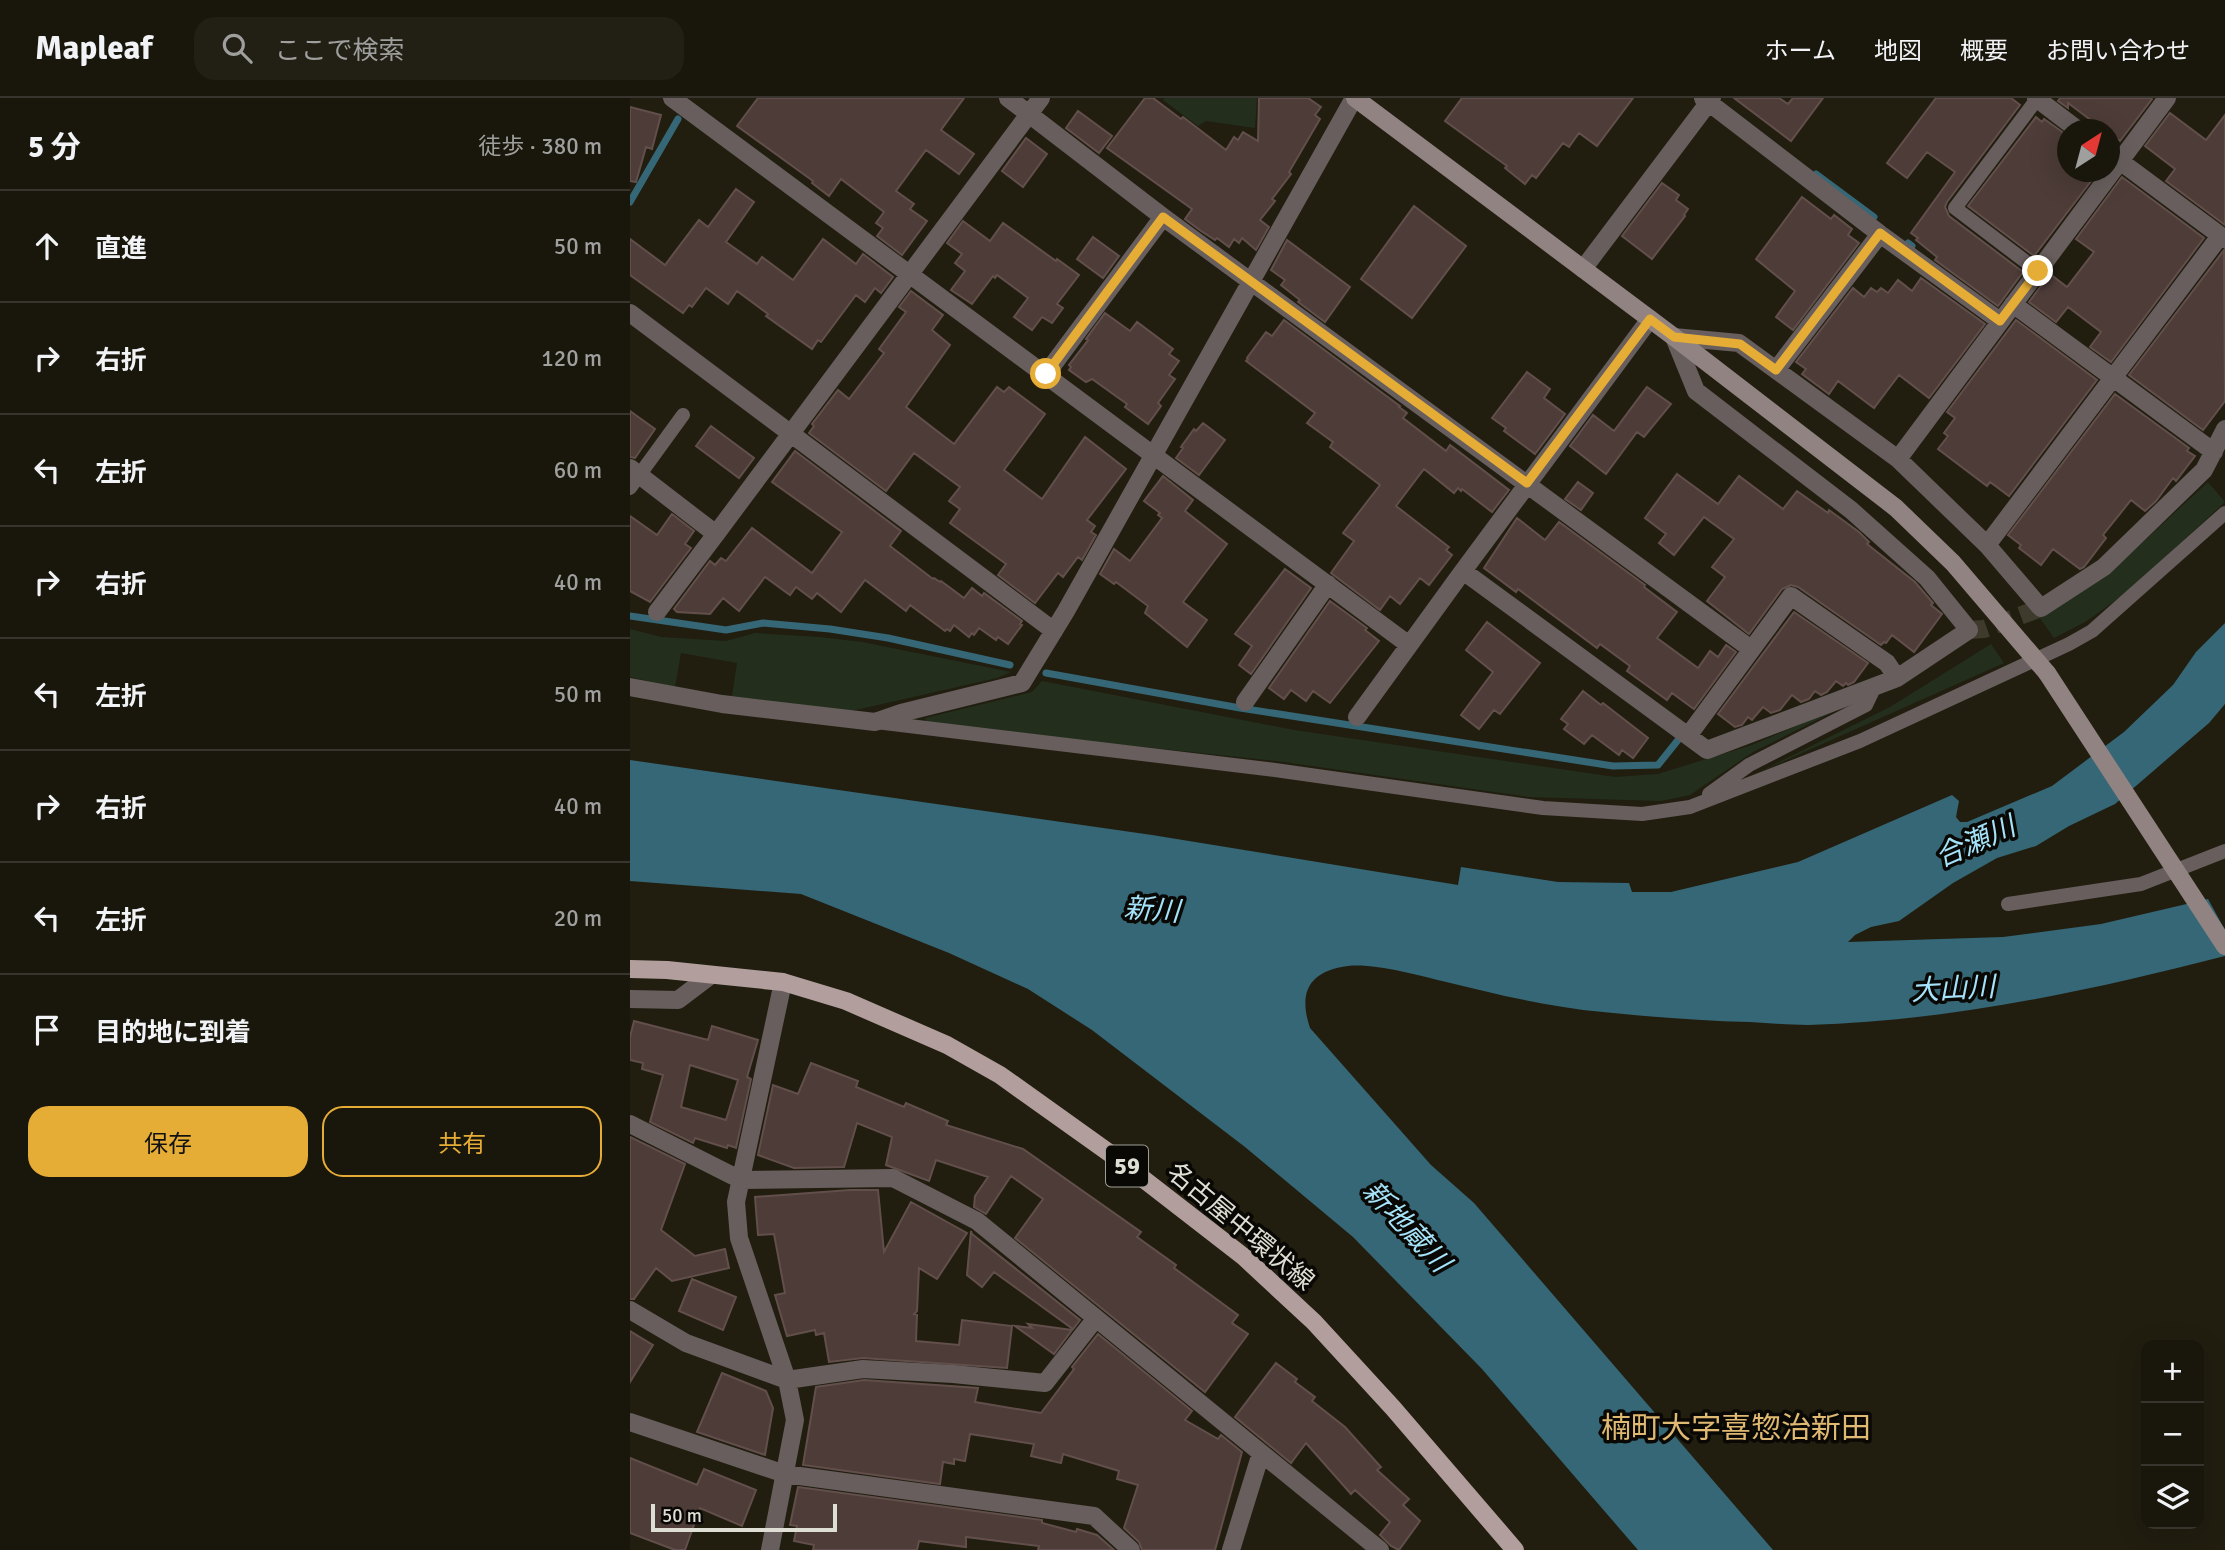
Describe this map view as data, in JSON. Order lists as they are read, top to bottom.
{
  "streets": {
    "main road": ["59", "名古屋中環状線"]
  },
  "districts": ["楠町大字喜惣治新田"],
  "water": [
    "合瀬川",
    "新川",
    "大山川",
    "新地蔵川"
  ],
  "scale_bar": "50 m",
  "north": "top right",
  "page": {
    "header": "Mapleaf",
    "search": "ここで検索",
    "nav": [
      "ホーム",
      "地図",
      "概要",
      "お問い合わせ"
    ],
    "heading": ["5 分", "徒歩 · 380 m"],
    "list": [
      ["直進", "50 m"],
      ["右折", "120 m"],
      ["左折", "60 m"],
      ["右折", "40 m"],
      ["左折", "50 m"],
      ["右折", "40 m"],
      ["左折", "20 m"],
      "目的地に到着"
    ],
    "buttons": ["保存", "共有"],
    "map_buttons": ["+", "−"],
    "scale": "50 m"
  }
}
